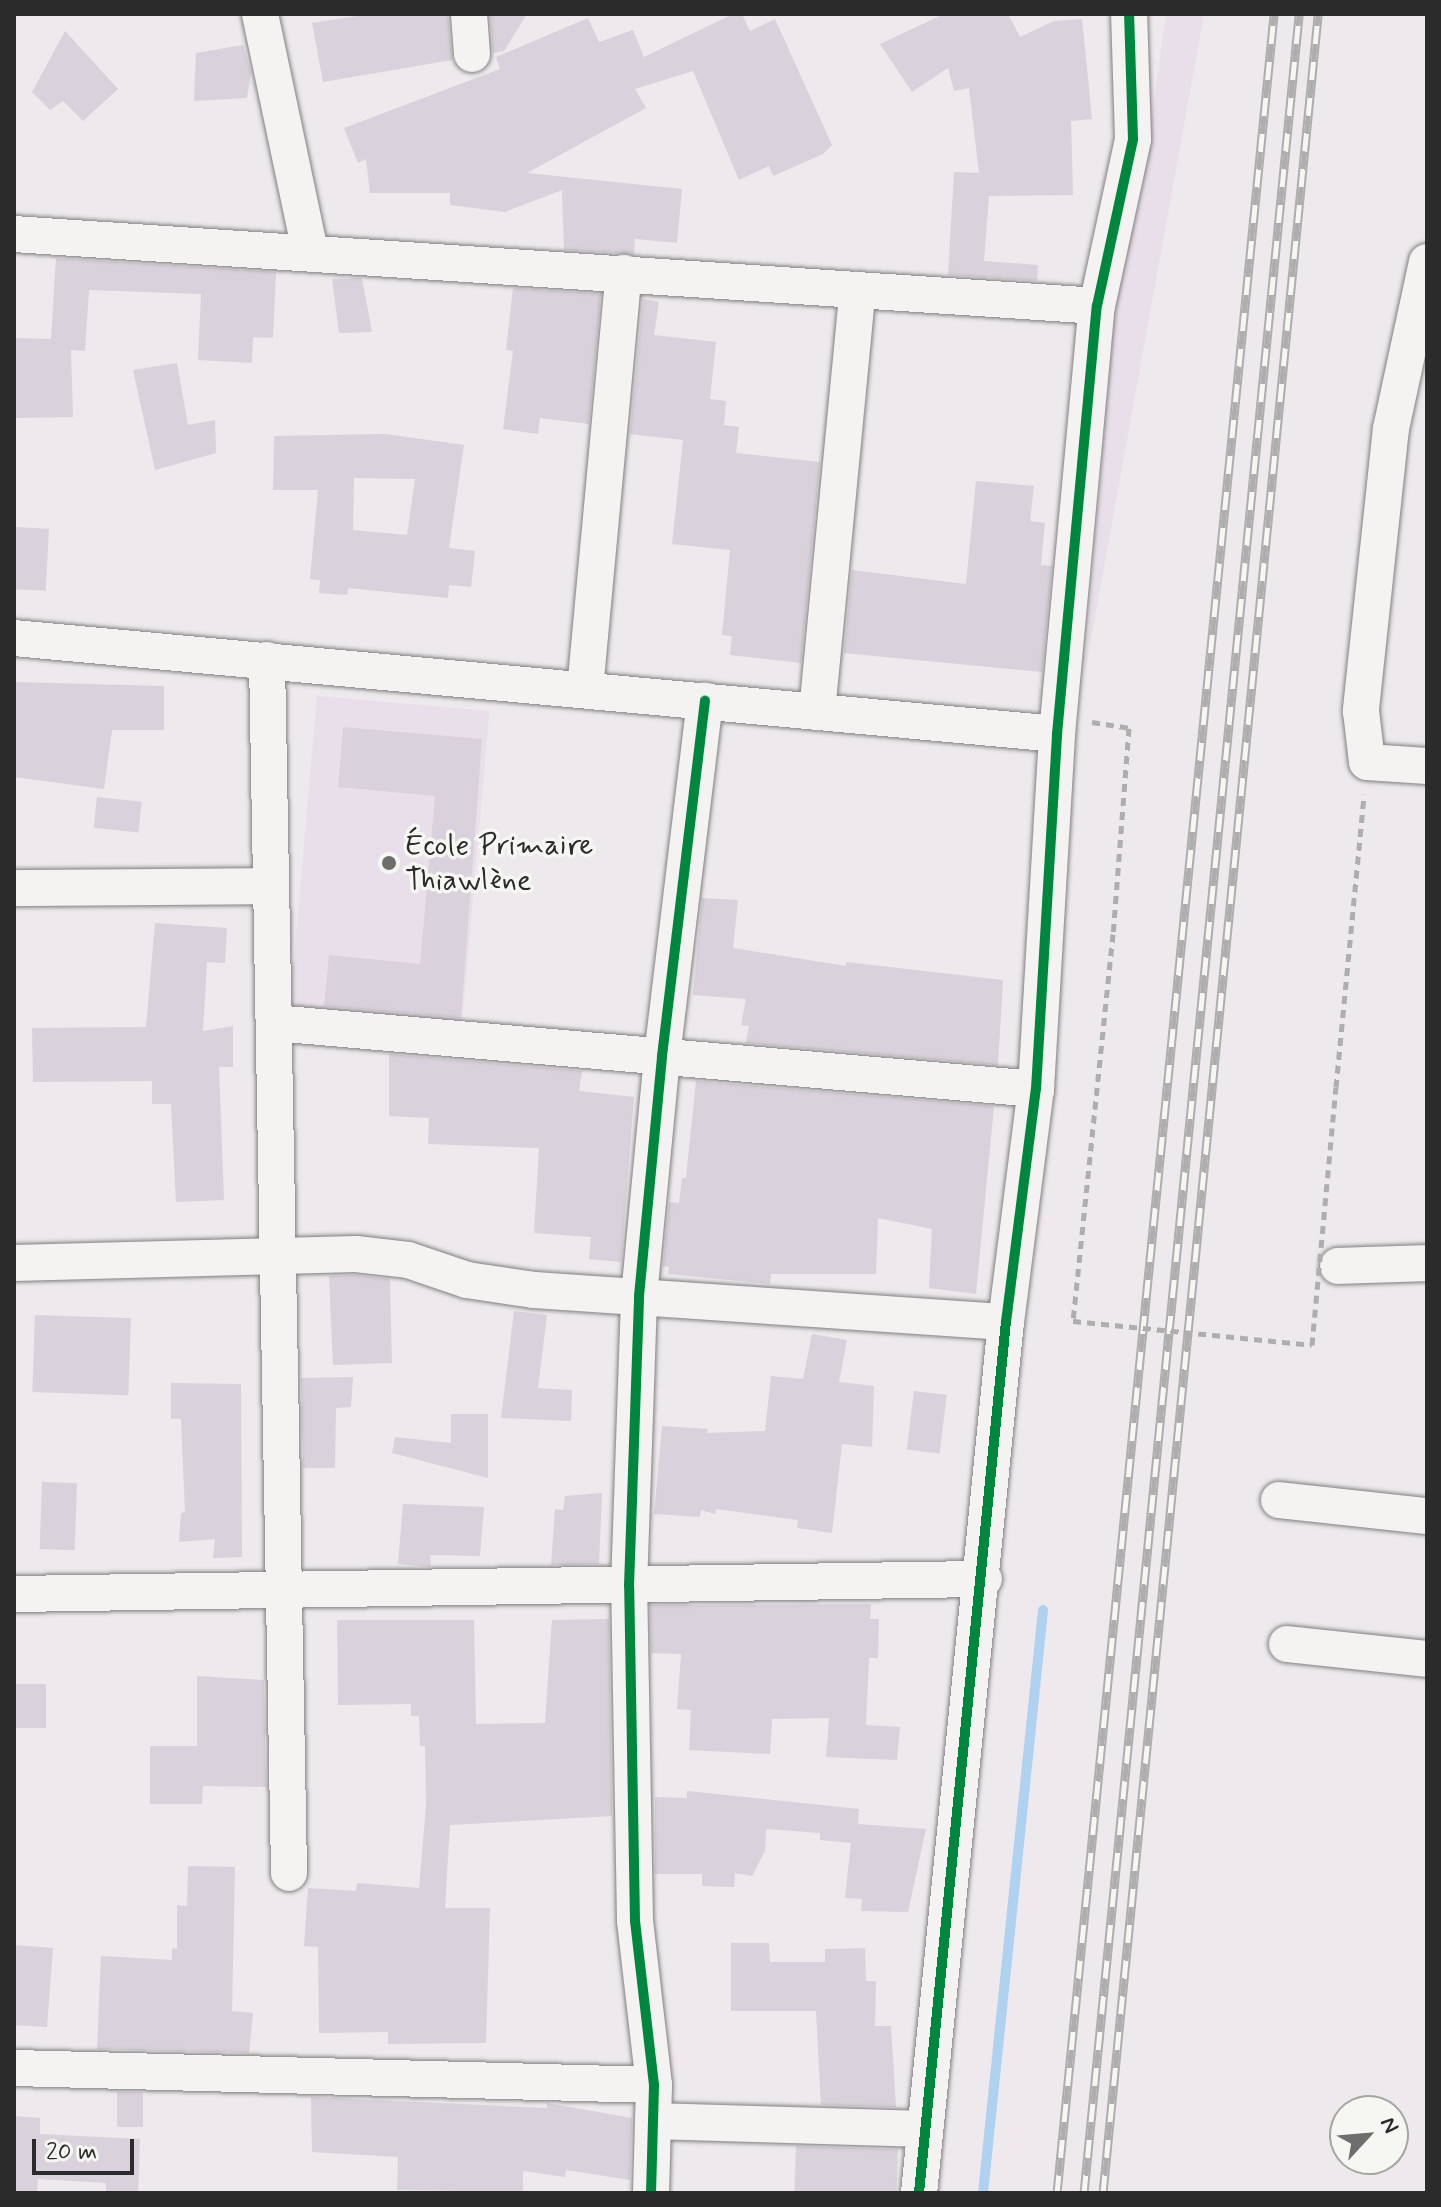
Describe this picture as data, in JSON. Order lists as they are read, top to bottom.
{
  "places": ["École Primaire Thiawlène"],
  "scale_bar": "20 m",
  "north": "top right"
}
